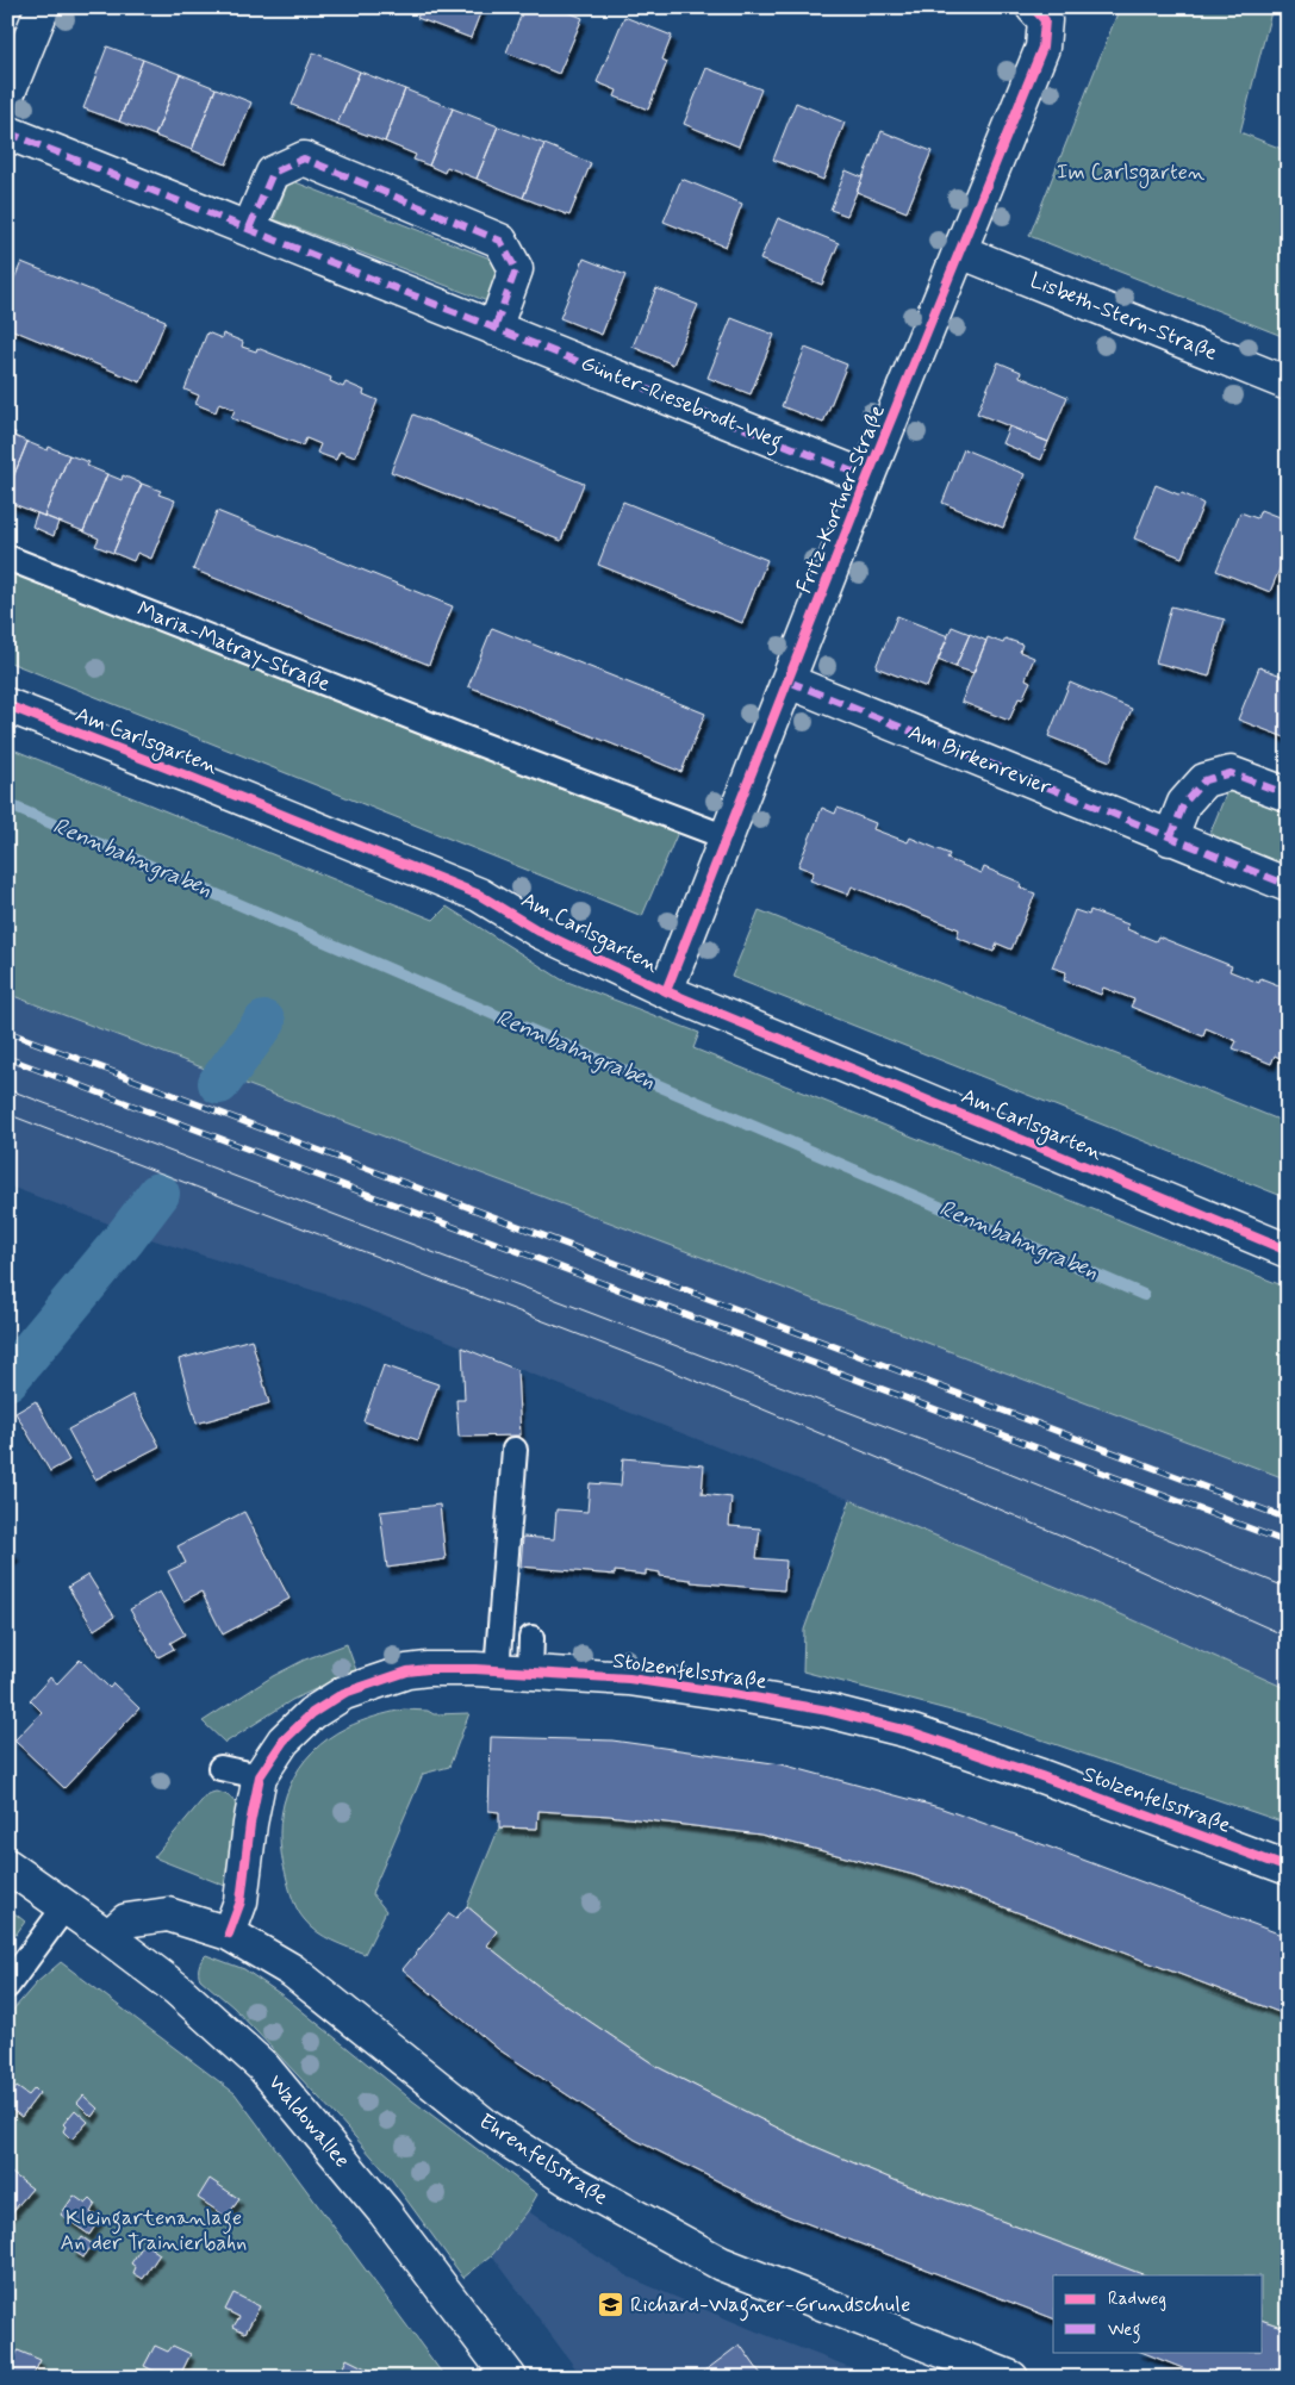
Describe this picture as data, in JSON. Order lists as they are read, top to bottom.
{
  "streets": {
    "street": [
      "Lisbeth-Stern-Straße",
      "Günter-Riesebrodt-Weg",
      "Fritz-Kortner-Straße",
      "Am Carlsgarten",
      "Am Birkenrevier",
      "Stolzenfelsstraße",
      "Waldowallee",
      "Ehrenfelsstraße"
    ],
    "lane": ["Maria-Matray-Straße"]
  },
  "crossings": [
    ["Lisbeth-Stern-Straße", "Fritz-Kortner-Straße"],
    ["Günter-Riesebrodt-Weg", "Fritz-Kortner-Straße"],
    ["Fritz-Kortner-Straße", "Maria-Matray-Straße"],
    ["Fritz-Kortner-Straße", "Am Carlsgarten"],
    ["Fritz-Kortner-Straße", "Am Birkenrevier"],
    ["Stolzenfelsstraße", "Ehrenfelsstraße"],
    ["Waldowallee", "Ehrenfelsstraße"]
  ],
  "water": ["Rennbahngraben"],
  "parks": ["Im Carlsgarten", "Kleingartenanlage An der Trainierbahn"],
  "places": {
    "school or university": ["Richard-Wagner-Grundschule"]
  },
  "legend": ["Radweg", "Weg"]
}
